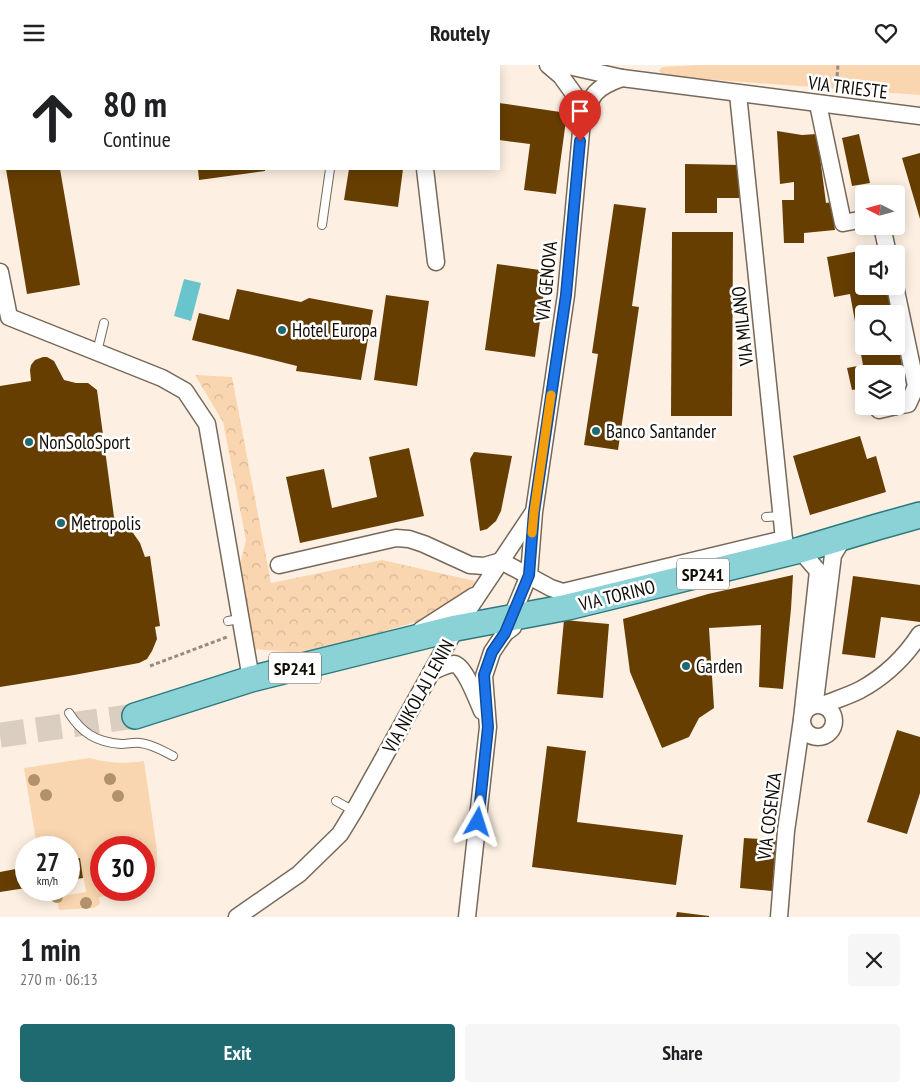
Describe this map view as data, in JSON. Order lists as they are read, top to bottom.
{
  "streets": {
    "main road": ["SP241", "VIA TORINO", "VIA NIKOLAJ LENIN"],
    "street": [
      "VIA TRIESTE",
      "VIA GENOVA",
      "VIA MILANO",
      "VIA COSENZA"
    ]
  },
  "crossings": [
    ["VIA TRIESTE", "VIA MILANO"],
    ["VIA GENOVA", "VIA TORINO"],
    ["VIA GENOVA", "VIA NIKOLAJ LENIN"],
    ["VIA MILANO", "VIA TORINO"],
    ["VIA MILANO", "VIA COSENZA"],
    ["VIA TORINO", "VIA NIKOLAJ LENIN"],
    ["VIA TORINO", "VIA COSENZA"]
  ],
  "places": [
    "Hotel Europa",
    "Banco Santander",
    "NonSoloSport",
    "Metropolis",
    "Garden"
  ],
  "north": "left",
  "page": {
    "header": "Routely",
    "turn": ["80 m", "Continue"],
    "speed": "27 km/h",
    "limit": "30",
    "heading": ["1 min", "270 m · 06:13"],
    "buttons": ["Exit", "Share"]
  }
}
